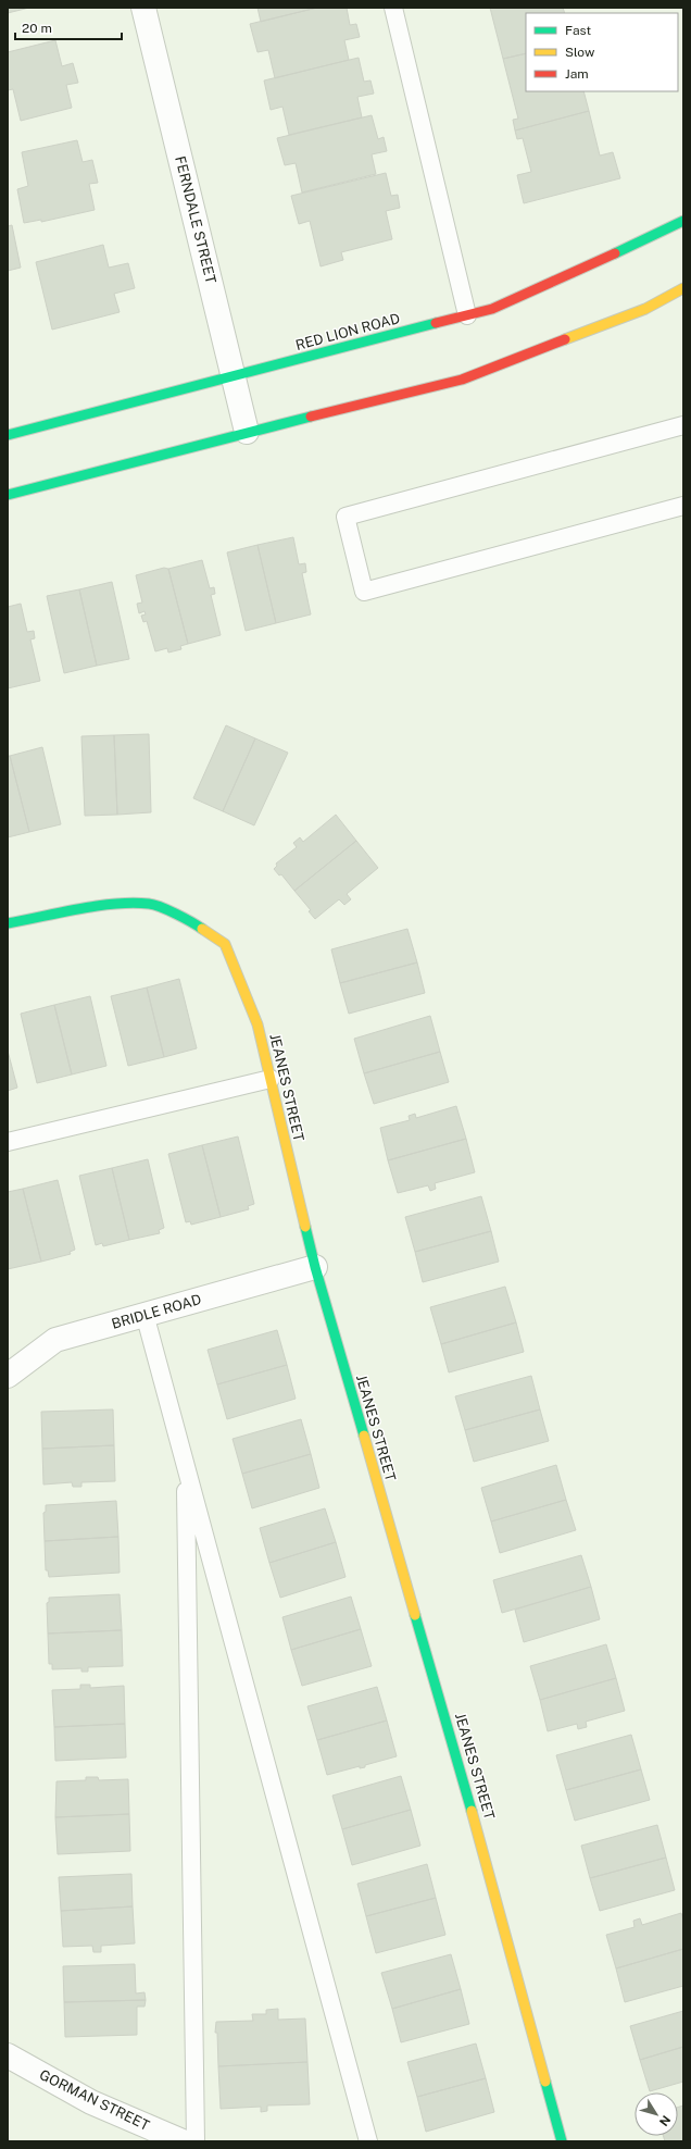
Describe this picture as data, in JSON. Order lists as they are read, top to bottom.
{
  "streets": {
    "street": [
      "FERNDALE STREET",
      "RED LION ROAD",
      "JEANES STREET",
      "BRIDLE ROAD",
      "GORMAN STREET"
    ]
  },
  "crossings": [
    ["FERNDALE STREET", "RED LION ROAD"],
    ["JEANES STREET", "BRIDLE ROAD"]
  ],
  "legend": ["Fast", "Slow", "Jam"],
  "scale_bar": "20 m",
  "north": "bottom right"
}
